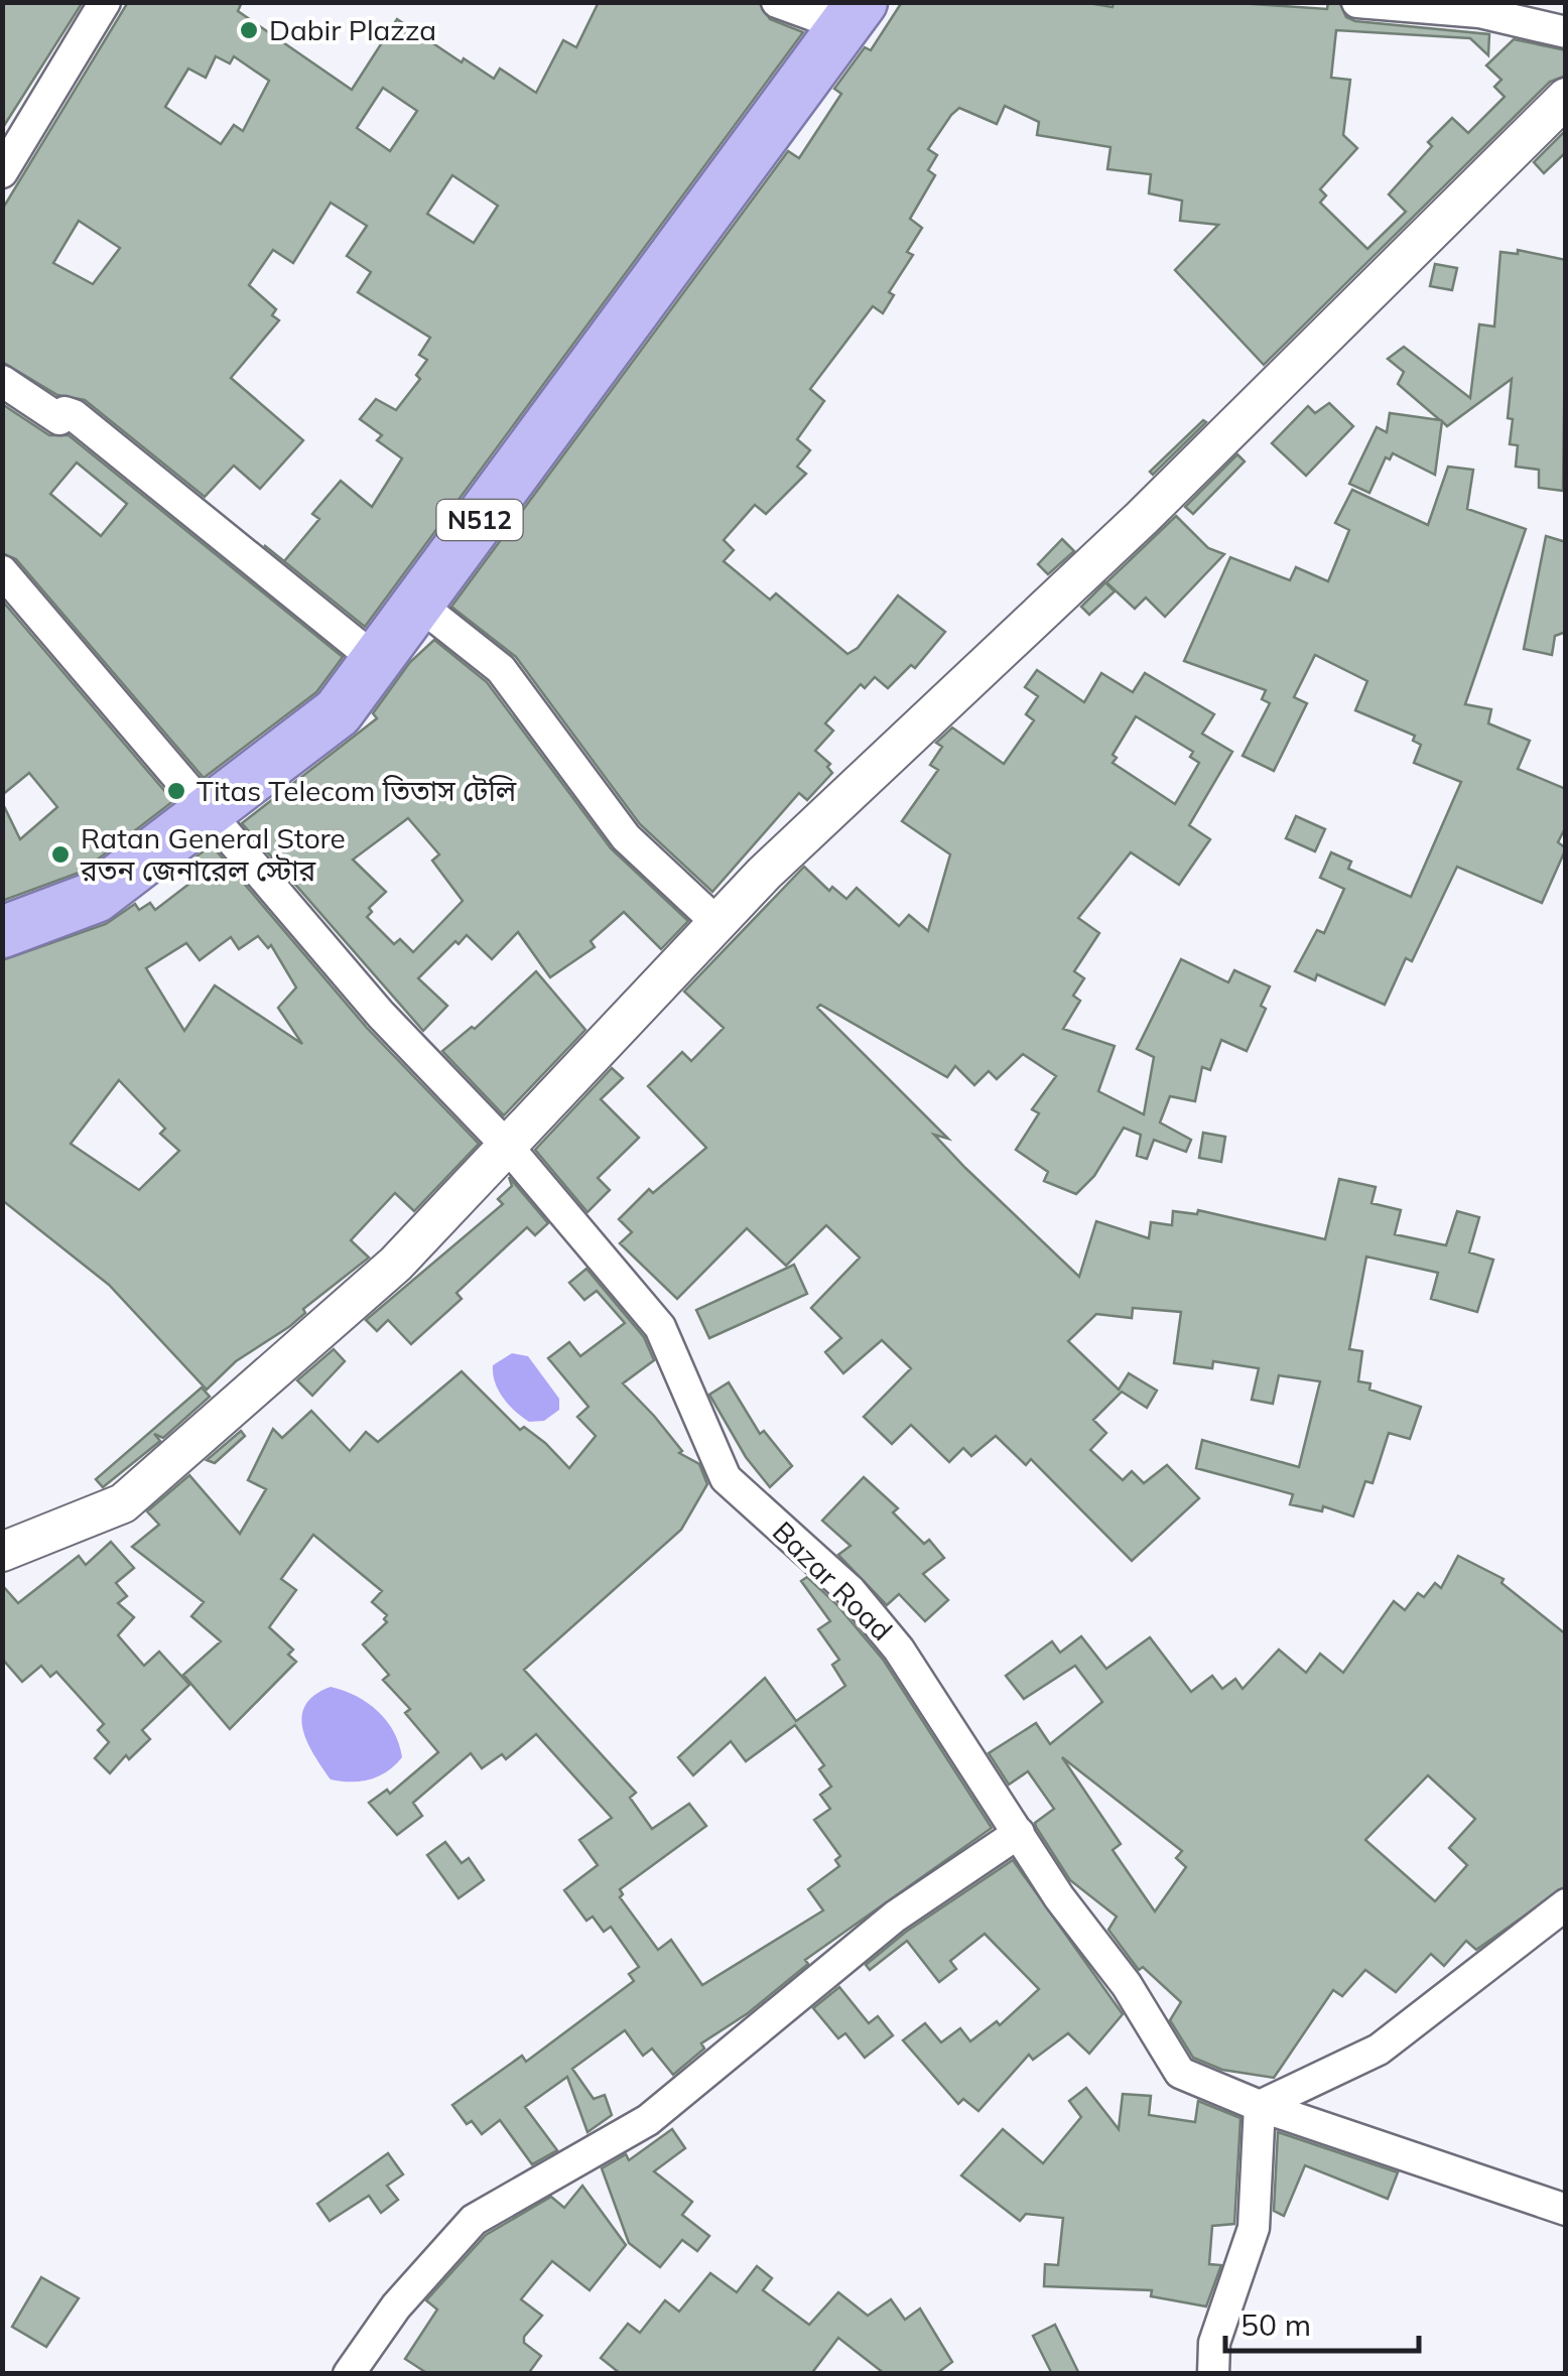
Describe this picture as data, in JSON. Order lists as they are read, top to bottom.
{
  "streets": {
    "highway": ["N512"],
    "street": ["Bazar Road"]
  },
  "crossings": [
    ["N512", "Bazar Road"]
  ],
  "places": ["Dabir Plazza", "Titas Telecom তিতাস টেলি", "Ratan General Store রতন জেনারেল স্টোর"],
  "scale_bar": "50 m"
}
